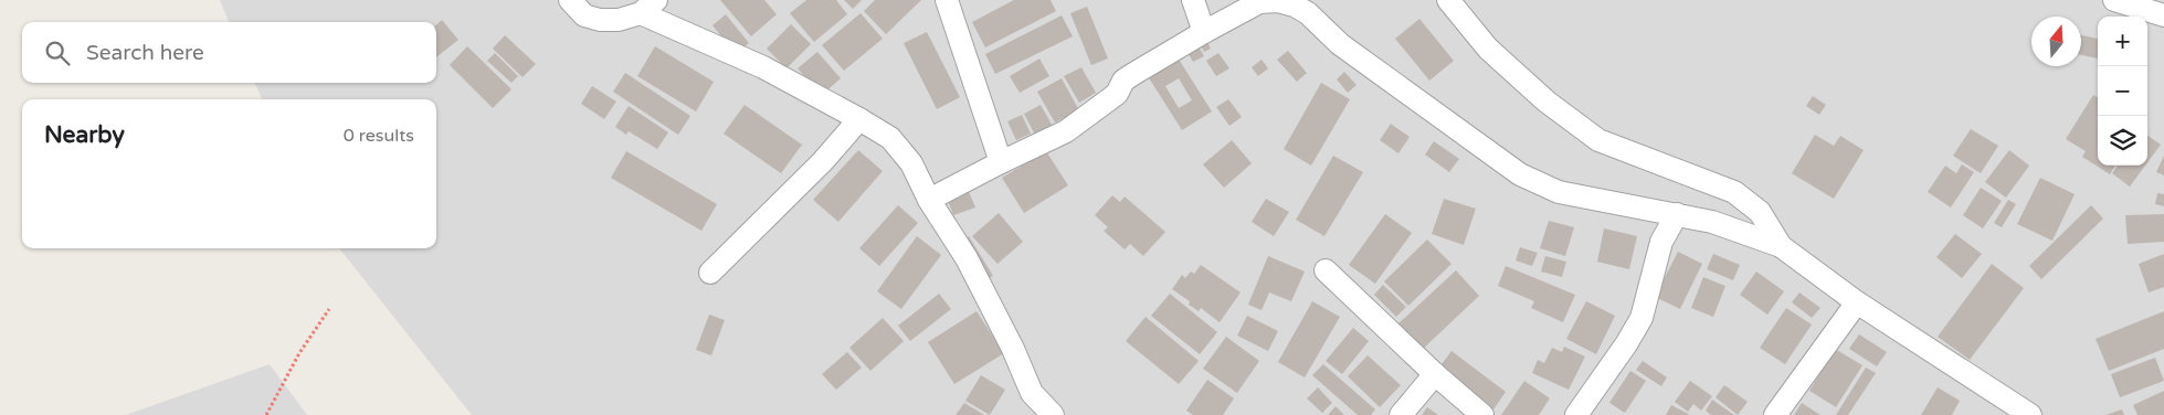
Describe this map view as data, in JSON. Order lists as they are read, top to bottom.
{
  "north": "top",
  "page": {
    "map_buttons": ["+", "−"],
    "search": "Search here",
    "heading": ["Nearby", "0 results"]
  }
}
